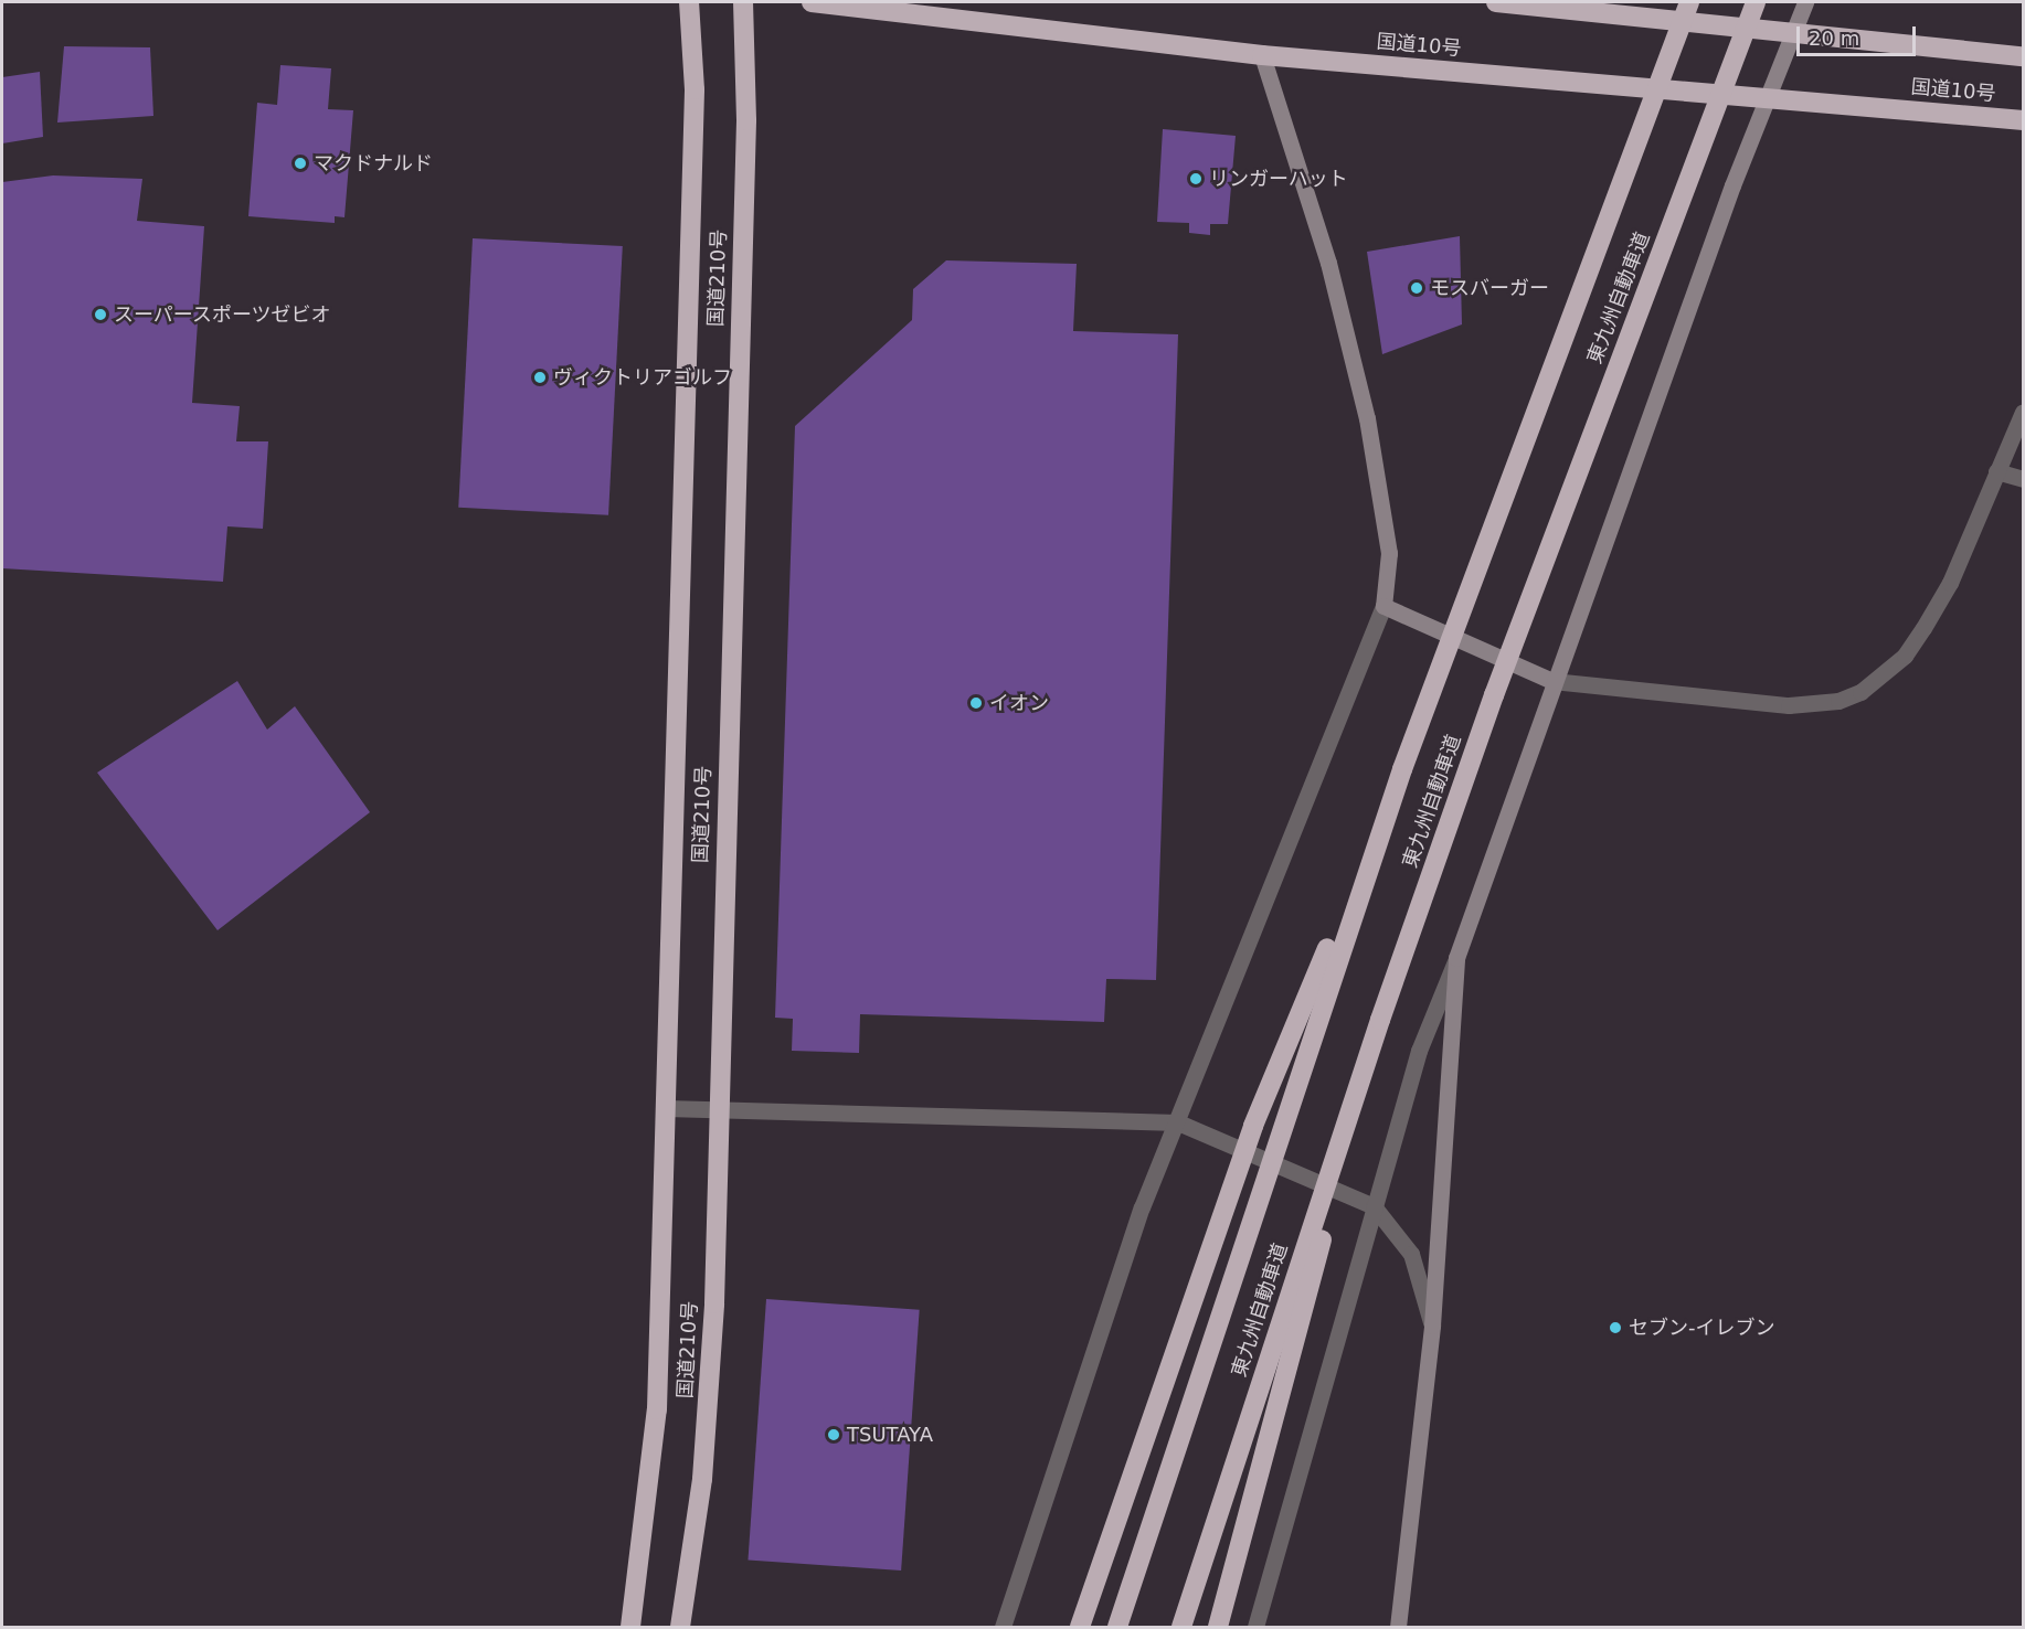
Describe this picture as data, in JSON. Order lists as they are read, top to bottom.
{
  "streets": {
    "highway": ["国道10号", "国道210号", "東九州自動車道"]
  },
  "places": [
    "マクドナルド",
    "リンガーハット",
    "モスバーガー",
    "スーパースポーツゼビオ",
    "ヴィクトリアゴルフ",
    "イオン",
    "セブン-イレブン",
    "TSUTAYA"
  ],
  "scale_bar": "20 m"
}
